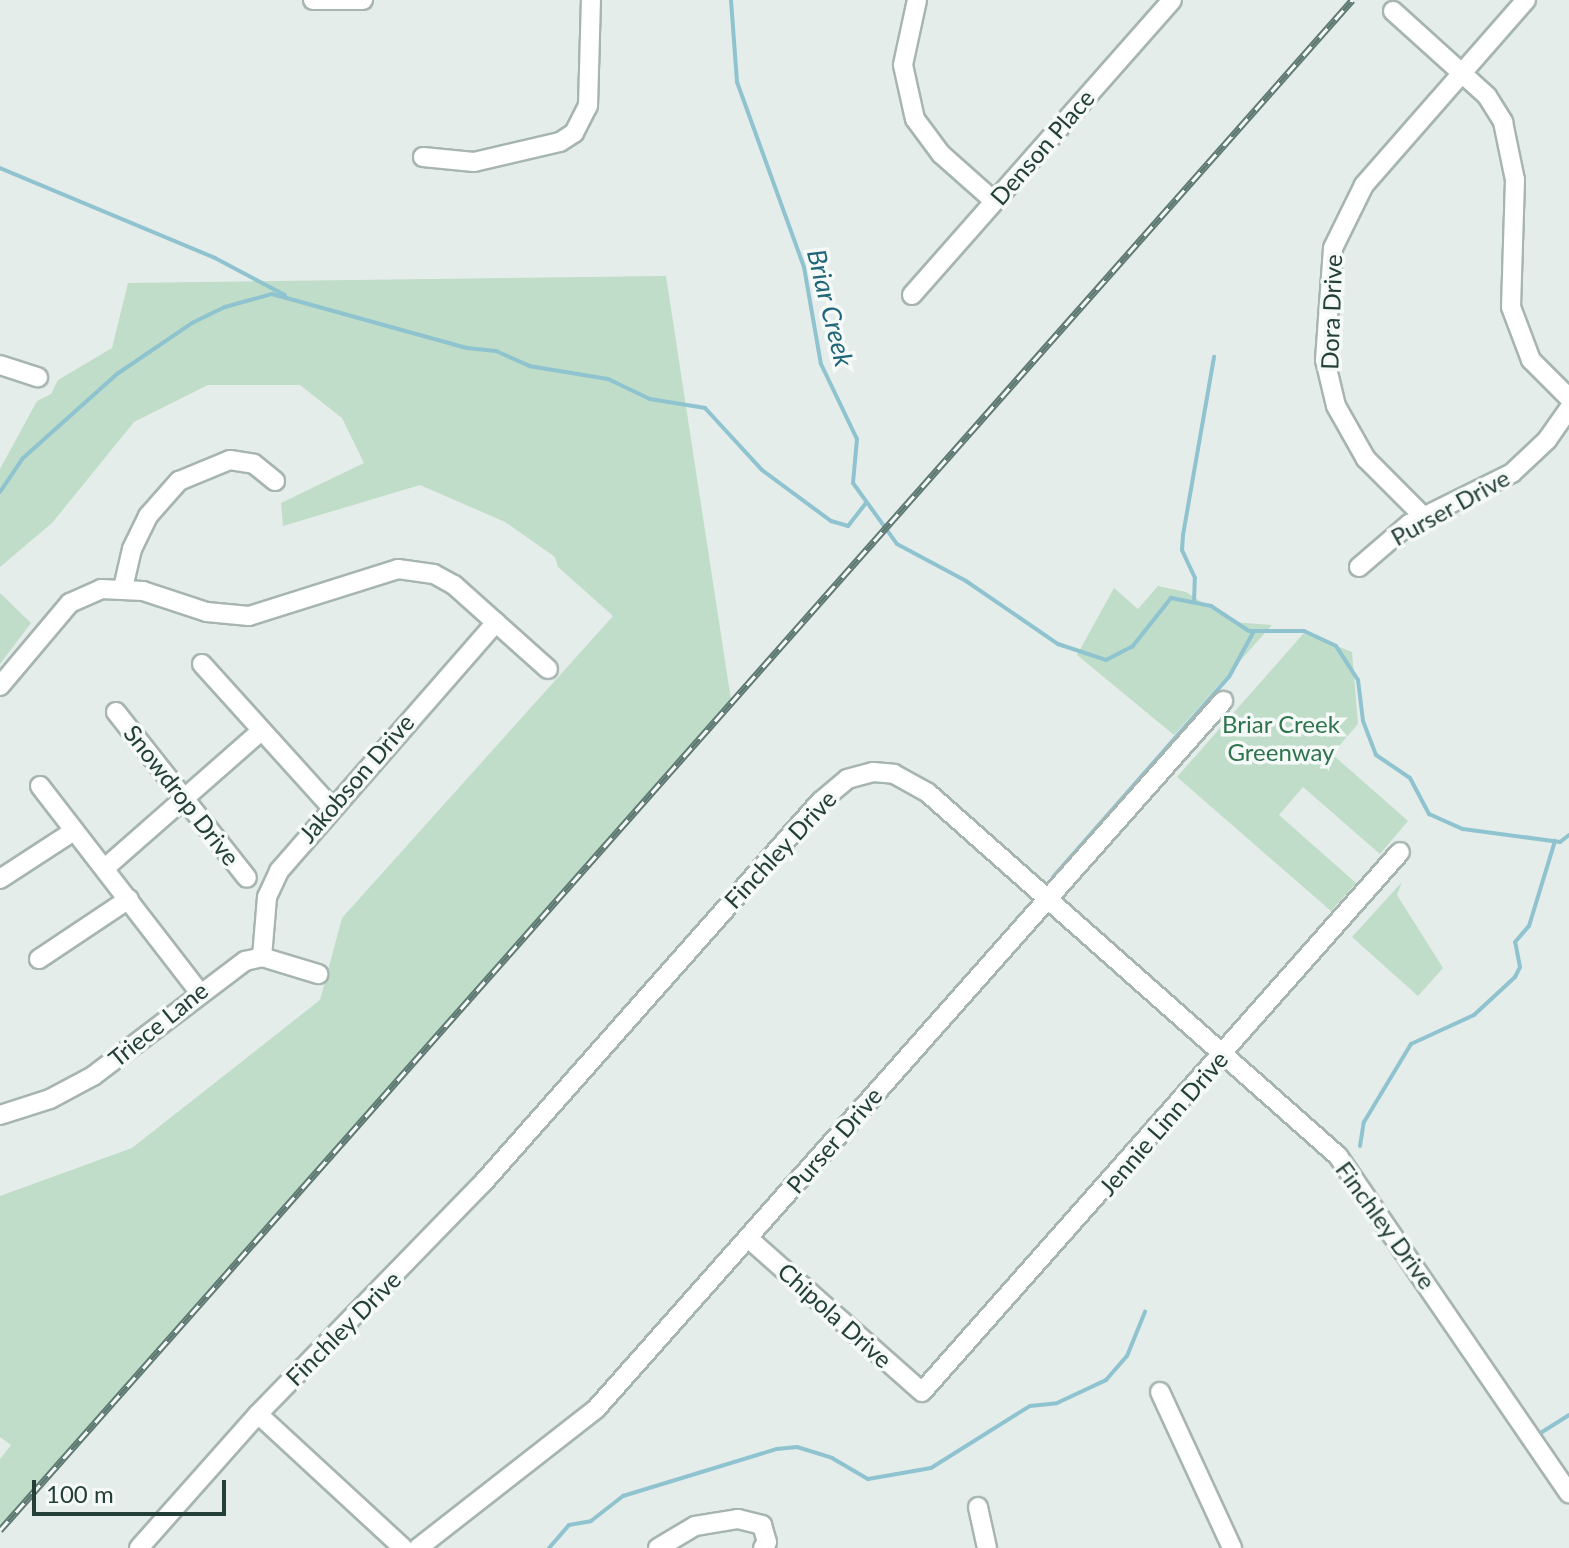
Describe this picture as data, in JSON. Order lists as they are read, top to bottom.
{
  "streets": {
    "street": [
      "Denson Place",
      "Dora Drive",
      "Purser Drive",
      "Jakobson Drive",
      "Snowdrop Drive",
      "Finchley Drive",
      "Triece Lane",
      "Jennie Linn Drive",
      "Chipola Drive"
    ]
  },
  "crossings": [
    ["Dora Drive", "Purser Drive"],
    ["Purser Drive", "Finchley Drive"],
    ["Purser Drive", "Chipola Drive"],
    ["Jakobson Drive", "Triece Lane"],
    ["Finchley Drive", "Jennie Linn Drive"],
    ["Jennie Linn Drive", "Chipola Drive"]
  ],
  "water": ["Briar Creek"],
  "parks": ["Briar Creek Greenway"],
  "scale_bar": "100 m"
}
